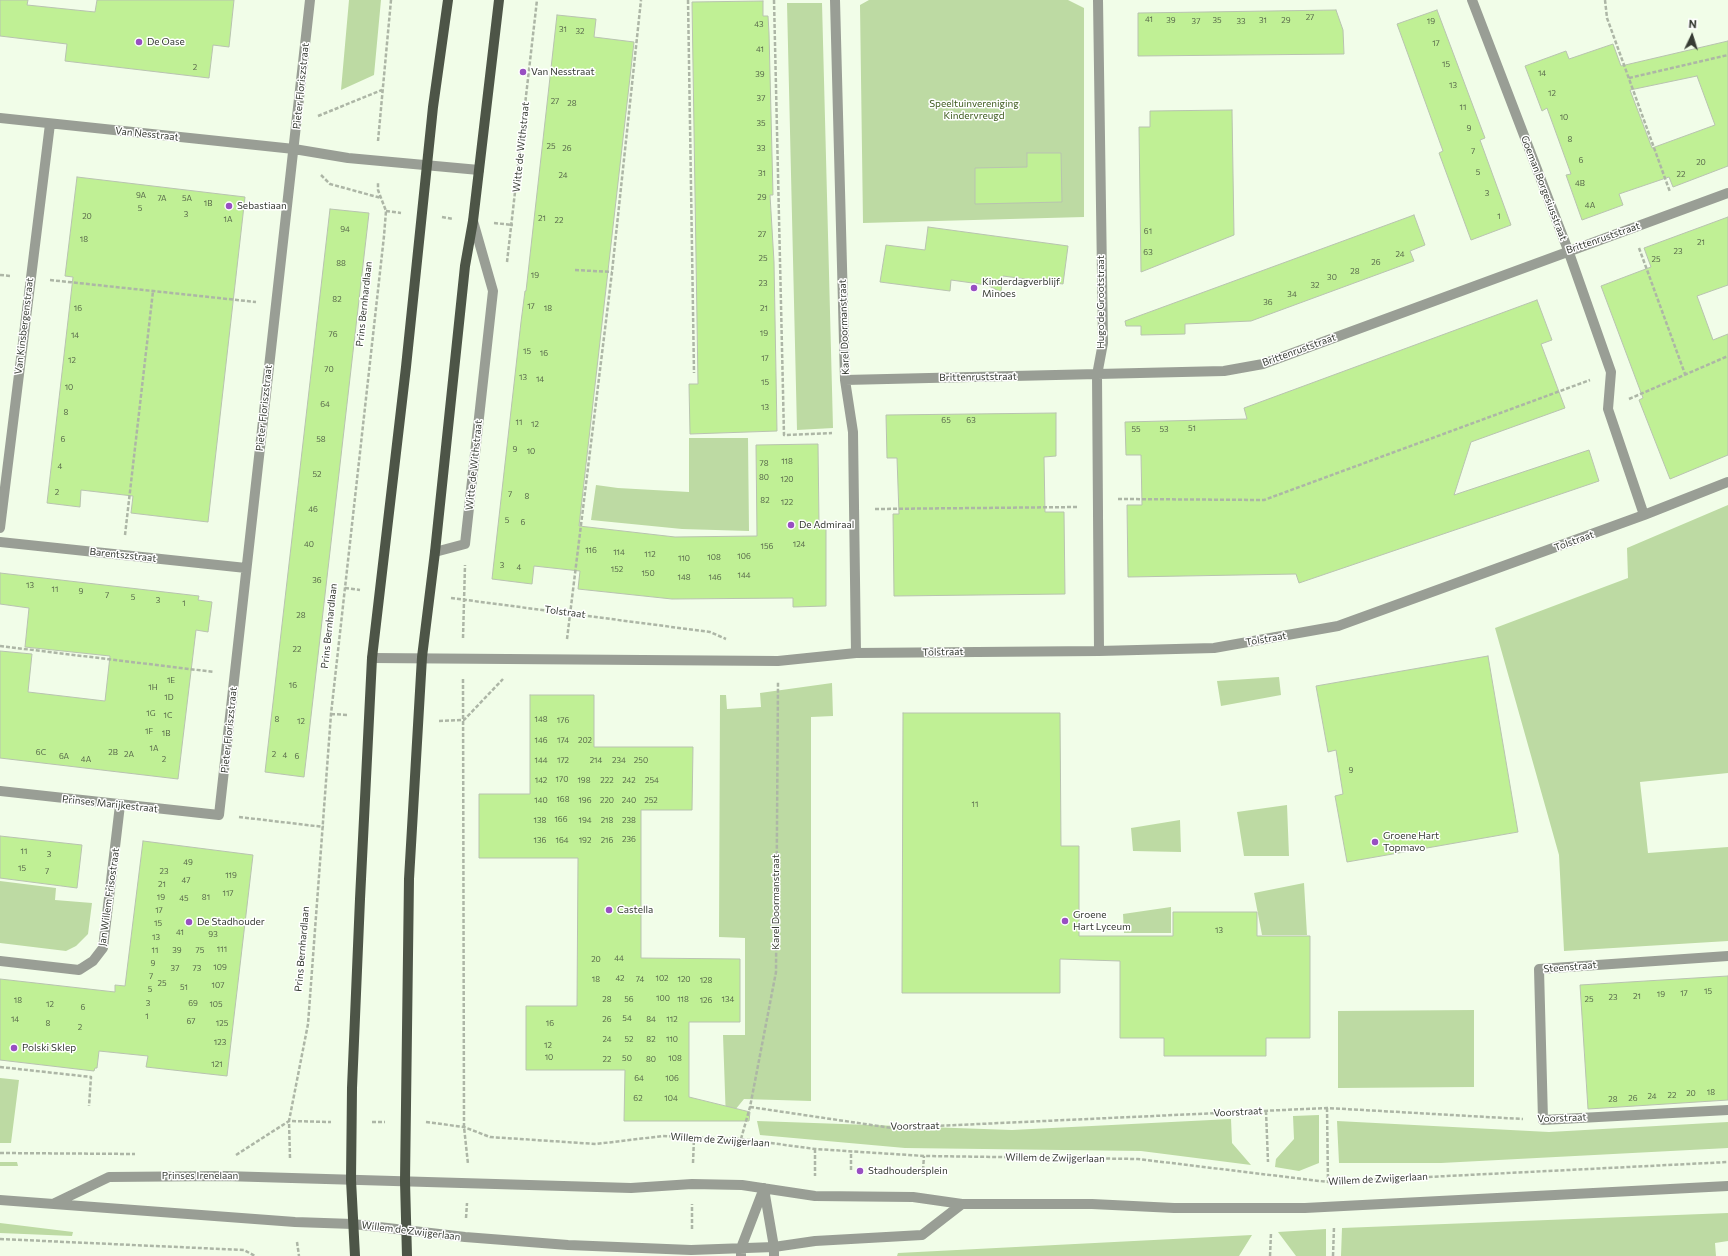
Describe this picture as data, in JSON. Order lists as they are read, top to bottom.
{
  "streets": {
    "street": [
      "Pieter Floriszstraat",
      "Van Nesstraat",
      "Witte de Withstraat",
      "Goeman Borgesiusstraat",
      "Brittenruststraat",
      "Hugo de Grootstraat",
      "Van Kinsbergenstraat",
      "Karel Doormanstraat",
      "Tolstraat",
      "Barentszstraat",
      "Prinses Marijkestraat",
      "Jan Willem Frisostraat",
      "Steenstraat",
      "Voorstraat",
      "Willem de Zwijgerlaan",
      "Prinses Irenelaan"
    ],
    "path": ["Prins Bernhardlaan"]
  },
  "crossings": [
    ["Pieter Floriszstraat", "Van Nesstraat"],
    ["Pieter Floriszstraat", "Barentszstraat"],
    ["Pieter Floriszstraat", "Prinses Marijkestraat"],
    ["Van Nesstraat", "Prins Bernhardlaan"],
    ["Van Nesstraat", "Van Kinsbergenstraat"],
    ["Goeman Borgesiusstraat", "Brittenruststraat"],
    ["Goeman Borgesiusstraat", "Tolstraat"],
    ["Brittenruststraat", "Hugo de Grootstraat"],
    ["Brittenruststraat", "Karel Doormanstraat"],
    ["Hugo de Grootstraat", "Tolstraat"],
    ["Prins Bernhardlaan", "Prinses Irenelaan"],
    ["Karel Doormanstraat", "Tolstraat"],
    ["Karel Doormanstraat", "Voorstraat"],
    ["Karel Doormanstraat", "Willem de Zwijgerlaan"],
    ["Prinses Marijkestraat", "Jan Willem Frisostraat"],
    ["Steenstraat", "Voorstraat"],
    ["Willem de Zwijgerlaan", "Prinses Irenelaan"]
  ],
  "parks": ["Speeltuinvereniging Kindervreugd"],
  "places": [
    "De Oase",
    "Van Nesstraat",
    "Sebastiaan",
    "Kinderdagverblijf Minoes",
    "De Admiraal",
    "Groene Hart Topmavo",
    "Castella",
    "Groene Hart Lyceum",
    "De Stadhouder",
    "Polski Sklep",
    "Stadhoudersplein"
  ],
  "house_numbers": [
    "27",
    "41",
    "39",
    "35",
    "31",
    "29",
    "37",
    "33",
    "19",
    "43",
    "31",
    "32",
    "17",
    "41",
    "15",
    "2",
    "14",
    "39",
    "13",
    "12",
    "37",
    "27",
    "28",
    "11",
    "10",
    "35",
    "9",
    "8",
    "25",
    "26",
    "33",
    "7",
    "6",
    "20",
    "5",
    "31",
    "22",
    "24",
    "4B",
    "3",
    "9A",
    "29",
    "7A",
    "5A",
    "1B",
    "4A",
    "5",
    "3",
    "20",
    "1",
    "21",
    "1A",
    "22",
    "94",
    "61",
    "27",
    "18",
    "21",
    "23",
    "63",
    "24",
    "25",
    "25",
    "26",
    "88",
    "28",
    "19",
    "30",
    "23",
    "32",
    "34",
    "82",
    "36",
    "17",
    "16",
    "18",
    "21",
    "19",
    "76",
    "14",
    "15",
    "16",
    "17",
    "12",
    "70",
    "13",
    "14",
    "15",
    "10",
    "64",
    "13",
    "8",
    "65",
    "63",
    "11",
    "12",
    "51",
    "55",
    "53",
    "6",
    "58",
    "9",
    "10",
    "118",
    "78",
    "4",
    "52",
    "80",
    "120",
    "2",
    "7",
    "8",
    "82",
    "122",
    "46",
    "5",
    "6",
    "40",
    "124",
    "156",
    "116",
    "114",
    "112",
    "106",
    "108",
    "110",
    "3",
    "4",
    "152",
    "150",
    "144",
    "148",
    "146",
    "36",
    "13",
    "11",
    "9",
    "7",
    "5",
    "3",
    "1",
    "28",
    "22",
    "1E",
    "16",
    "1H",
    "1D",
    "1G",
    "1C",
    "8",
    "148",
    "176",
    "12",
    "1F",
    "1B",
    "146",
    "174",
    "202",
    "1A",
    "6C",
    "2B",
    "2A",
    "2",
    "4",
    "6A",
    "6",
    "4A",
    "2",
    "144",
    "172",
    "214",
    "234",
    "250",
    "9",
    "170",
    "142",
    "198",
    "222",
    "242",
    "254",
    "168",
    "140",
    "196",
    "220",
    "240",
    "252",
    "11",
    "166",
    "138",
    "194",
    "218",
    "238",
    "236",
    "136",
    "164",
    "192",
    "216",
    "11",
    "3",
    "49",
    "15",
    "7",
    "23",
    "119",
    "47",
    "21",
    "117",
    "19",
    "81",
    "45",
    "17",
    "15",
    "13",
    "41",
    "93",
    "13",
    "111",
    "11",
    "39",
    "75",
    "44",
    "20",
    "9",
    "109",
    "37",
    "73",
    "7",
    "42",
    "102",
    "18",
    "74",
    "120",
    "128",
    "25",
    "107",
    "51",
    "5",
    "15",
    "17",
    "19",
    "21",
    "23",
    "100",
    "28",
    "56",
    "118",
    "134",
    "25",
    "18",
    "126",
    "3",
    "69",
    "12",
    "105",
    "6",
    "1",
    "54",
    "14",
    "26",
    "84",
    "112",
    "67",
    "8",
    "125",
    "16",
    "2",
    "24",
    "52",
    "82",
    "110",
    "123",
    "12",
    "10",
    "50",
    "108",
    "22",
    "80",
    "121",
    "64",
    "106",
    "18",
    "20",
    "22",
    "24",
    "62",
    "104",
    "26",
    "28"
  ],
  "north": "top"
}
